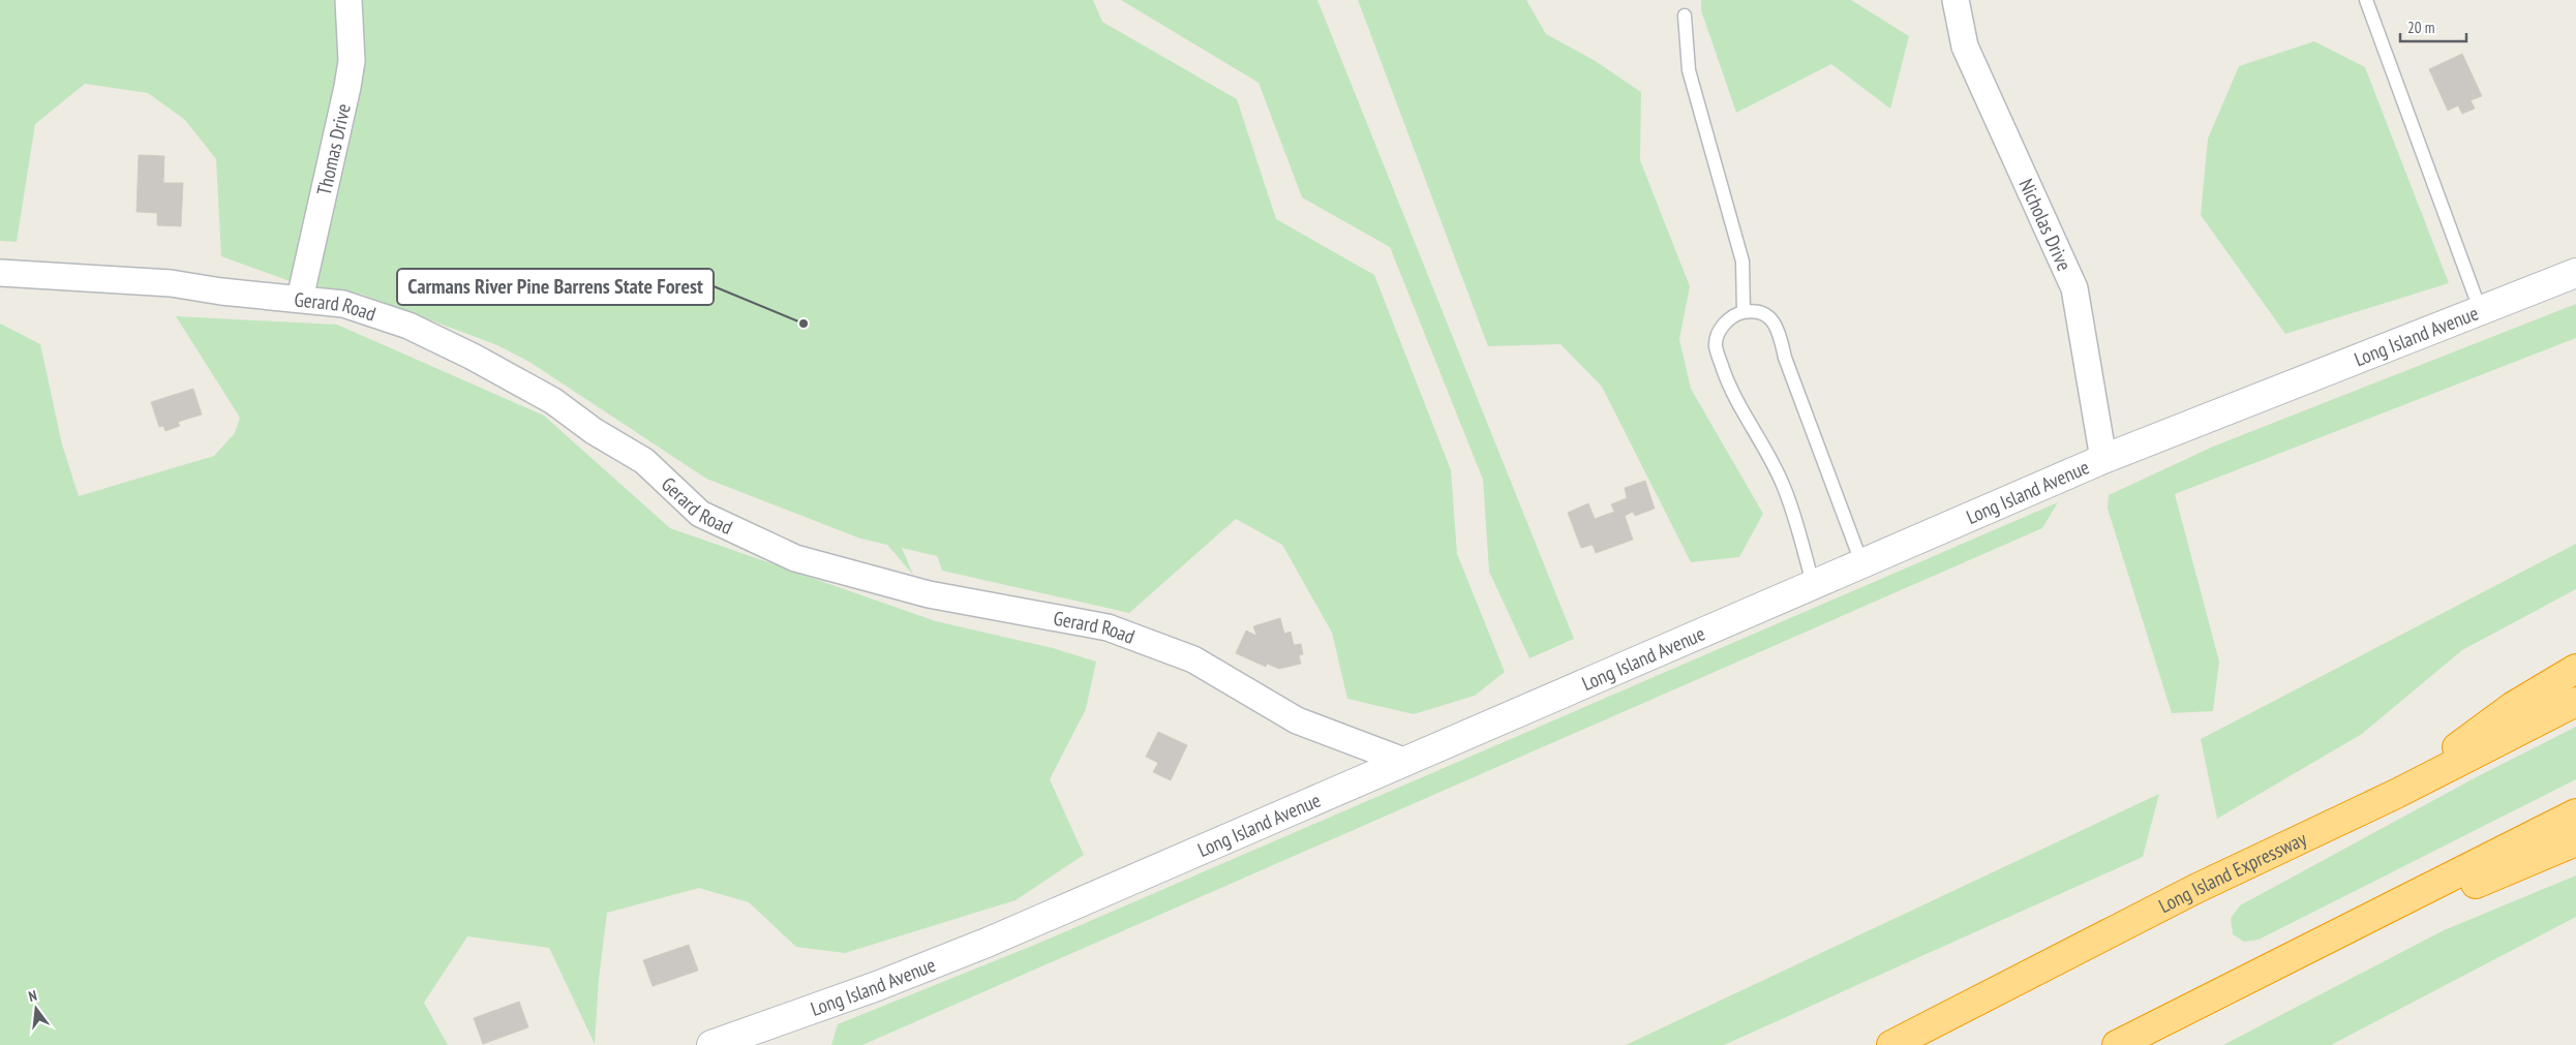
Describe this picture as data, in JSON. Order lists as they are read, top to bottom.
{
  "streets": {
    "highway": ["Long Island Expressway"],
    "street": [
      "Thomas Drive",
      "Nicholas Drive",
      "Gerard Road",
      "Long Island Avenue"
    ]
  },
  "crossings": [
    ["Thomas Drive", "Gerard Road"],
    ["Nicholas Drive", "Long Island Avenue"],
    ["Gerard Road", "Long Island Avenue"]
  ],
  "places": ["Carmans River Pine Barrens State Forest"],
  "scale_bar": "20 m",
  "north": "top"
}
